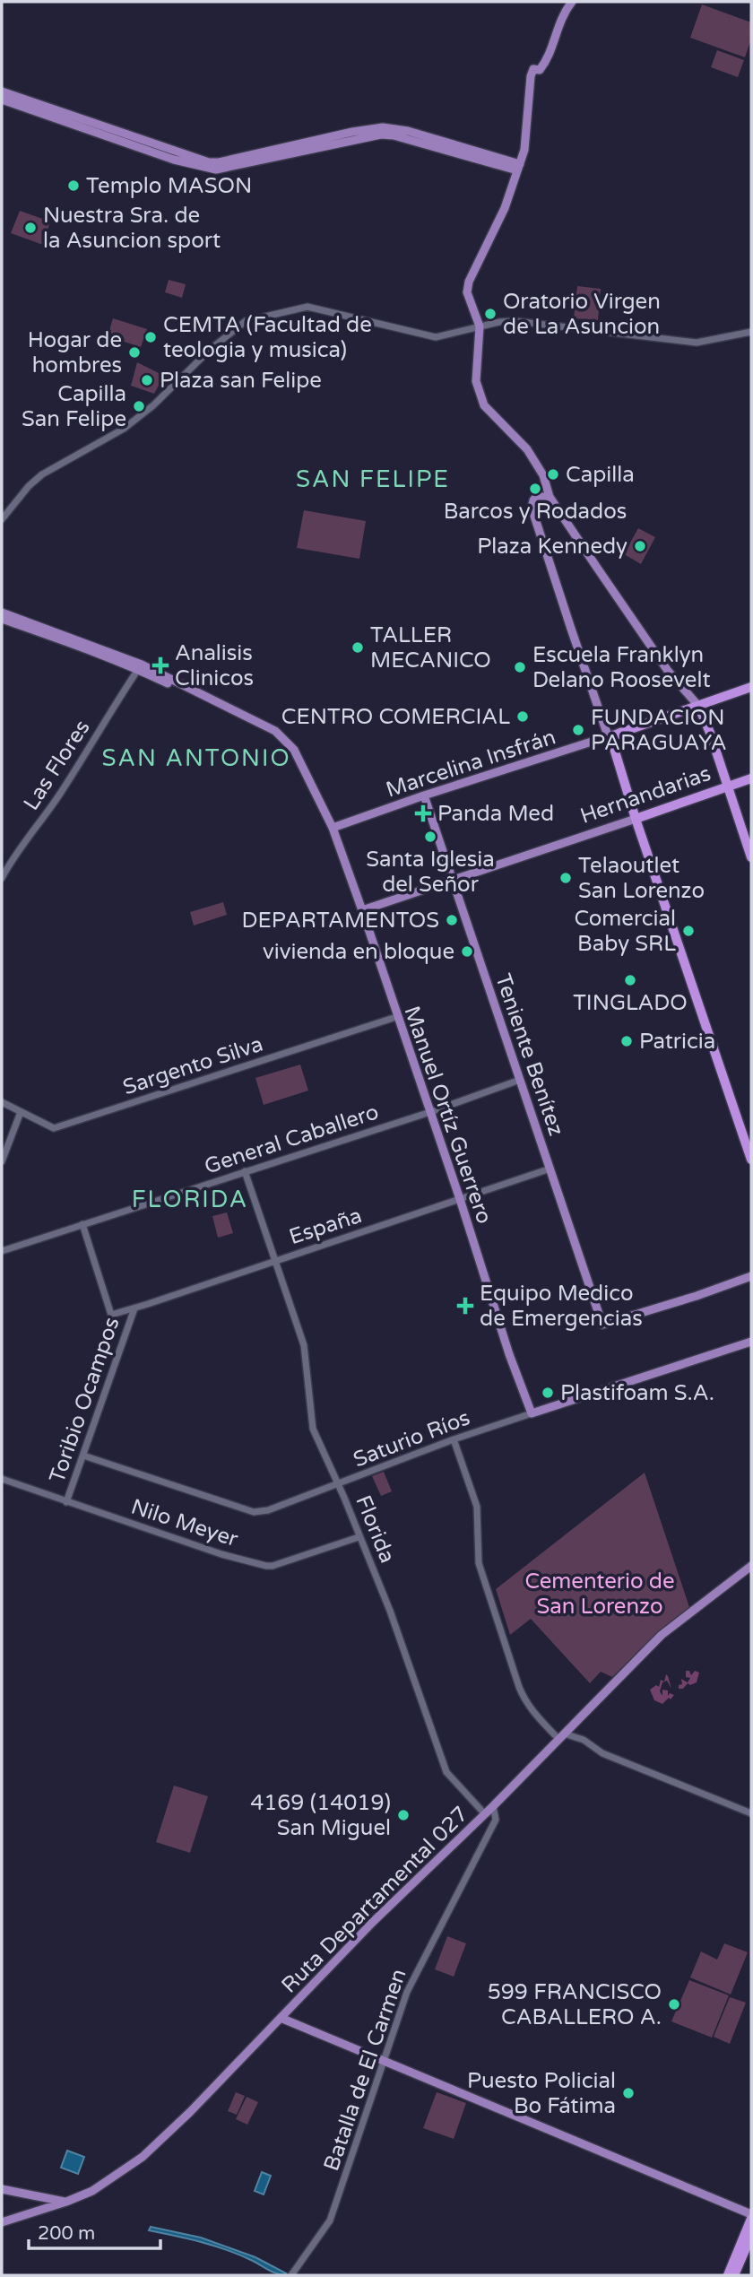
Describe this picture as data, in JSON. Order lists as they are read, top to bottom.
{
  "streets": {
    "highway": ["Hernandarias"],
    "main road": [
      "Marcelina Insfrán",
      "Teniente Benítez",
      "Manuel Ortíz Guerrero",
      "Saturio Ríos",
      "Ruta Departamental 027"
    ],
    "street": [
      "Las Flores",
      "Sargento Silva",
      "General Caballero",
      "España",
      "Toribio Ocampos",
      "Nilo Meyer",
      "Florida",
      "Batalla de El Carmen"
    ]
  },
  "crossings": [
    ["Marcelina Insfrán", "Teniente Benítez"],
    ["Marcelina Insfrán", "Manuel Ortíz Guerrero"],
    ["Las Flores", "Manuel Ortíz Guerrero"],
    ["Hernandarias", "Teniente Benítez"],
    ["Hernandarias", "Manuel Ortíz Guerrero"],
    ["Teniente Benítez", "General Caballero"],
    ["Teniente Benítez", "España"],
    ["Sargento Silva", "Manuel Ortíz Guerrero"],
    ["Manuel Ortíz Guerrero", "General Caballero"],
    ["Manuel Ortíz Guerrero", "España"],
    ["Manuel Ortíz Guerrero", "Saturio Ríos"],
    ["General Caballero", "España"],
    ["General Caballero", "Florida"],
    ["España", "Toribio Ocampos"],
    ["España", "Florida"],
    ["Toribio Ocampos", "Saturio Ríos"],
    ["Toribio Ocampos", "Nilo Meyer"],
    ["Saturio Ríos", "Florida"],
    ["Nilo Meyer", "Florida"],
    ["Florida", "Ruta Departamental 027"],
    ["Ruta Departamental 027", "Batalla de El Carmen"]
  ],
  "districts": ["SAN FELIPE", "SAN ANTONIO", "FLORIDA"],
  "parks": ["Cementerio de San Lorenzo"],
  "places": {
    "other": [
      "Templo MASON",
      "Nuestra Sra. de la Asuncion sport",
      "Oratorio Virgen de La Asuncion",
      "CEMTA (Facultad de teologia y musica)",
      "Hogar de hombres",
      "Plaza san Felipe",
      "Capilla San Felipe",
      "Capilla",
      "Barcos y Rodados",
      "Plaza Kennedy",
      "TALLER MECANICO",
      "Escuela Franklyn Delano Roosevelt",
      "CENTRO COMERCIAL",
      "FUNDACION PARAGUAYA",
      "Santa Iglesia del Señor",
      "Telaoutlet San Lorenzo",
      "DEPARTAMENTOS",
      "Comercial Baby SRL",
      "vivienda en bloque",
      "TINGLADO",
      "Patricia",
      "Plastifoam S.A.",
      "4169 (14019) San Miguel",
      "599 FRANCISCO CABALLERO A.",
      "Puesto Policial Bo Fátima"
    ],
    "health": ["Analisis Clinicos", "Panda Med", "Equipo Medico de Emergencias"]
  },
  "scale_bar": "200 m"
}
